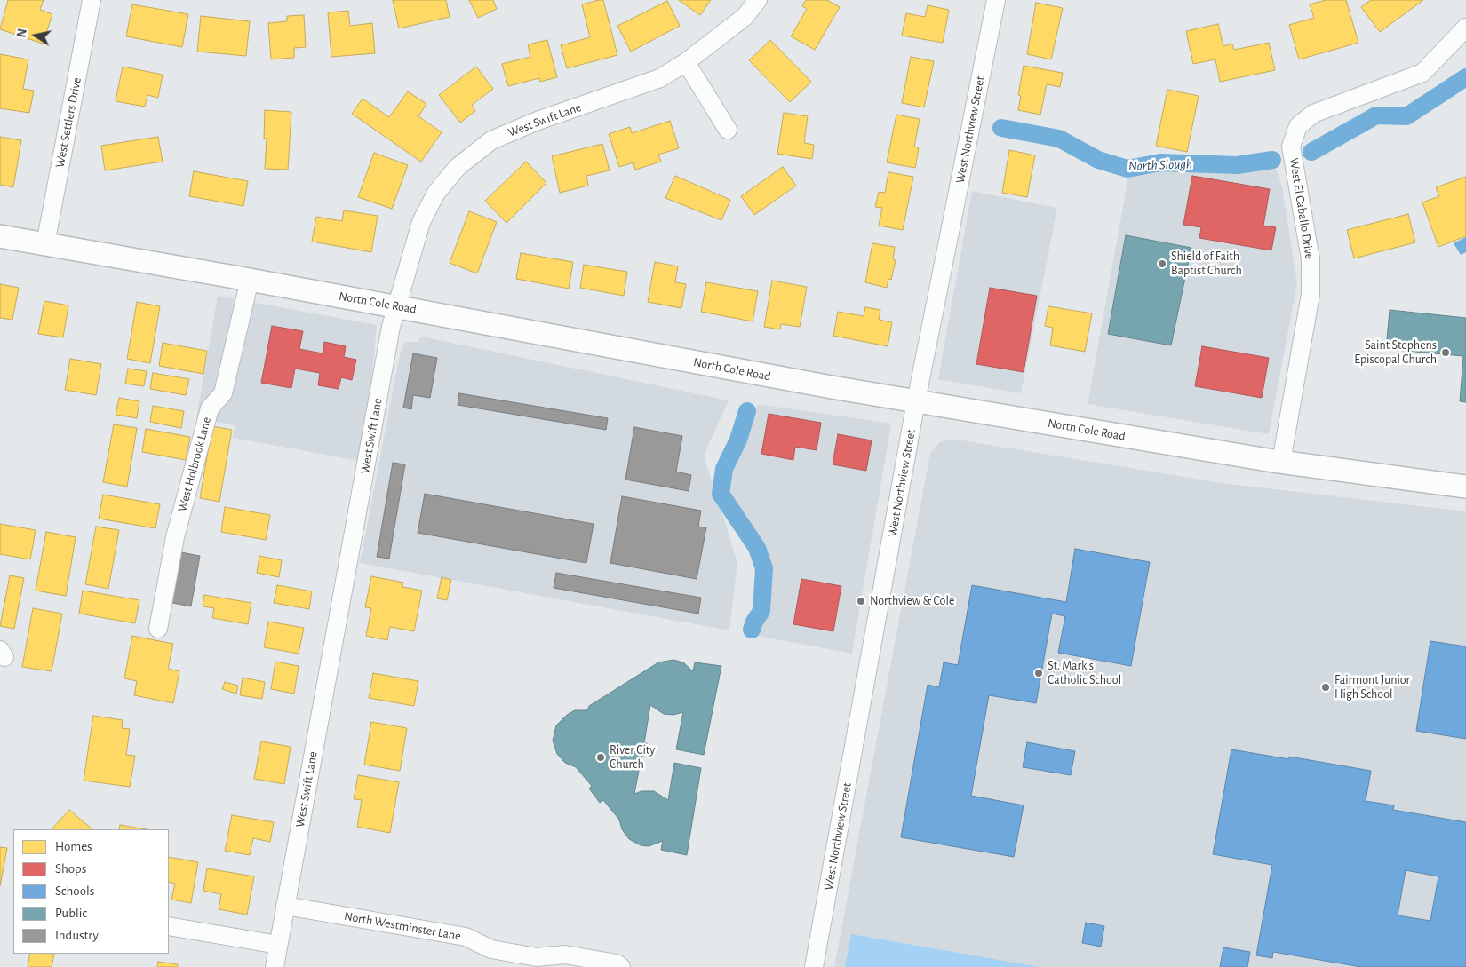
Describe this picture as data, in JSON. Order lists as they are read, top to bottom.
{
  "streets": {
    "main road": ["North Cole Road"],
    "street": [
      "West Swift Lane",
      "West Settlers Drive",
      "West Northview Street",
      "West El Caballo Drive",
      "West Holbrook Lane",
      "North Westminster Lane"
    ]
  },
  "crossings": [
    ["West Swift Lane", "North Cole Road"],
    ["West Swift Lane", "North Westminster Lane"],
    ["West Settlers Drive", "North Cole Road"],
    ["West Northview Street", "North Cole Road"],
    ["West El Caballo Drive", "North Cole Road"],
    ["North Cole Road", "West Holbrook Lane"]
  ],
  "water": ["North Slough"],
  "places": [
    "Shield of Faith Baptist Church",
    "Saint Stephens Episcopal Church",
    "Northview & Cole",
    "St. Mark's Catholic School",
    "Fairmont Junior High School",
    "River City Church"
  ],
  "legend": [
    "Homes",
    "Shops",
    "Schools",
    "Public",
    "Industry"
  ],
  "north": "left"
}
